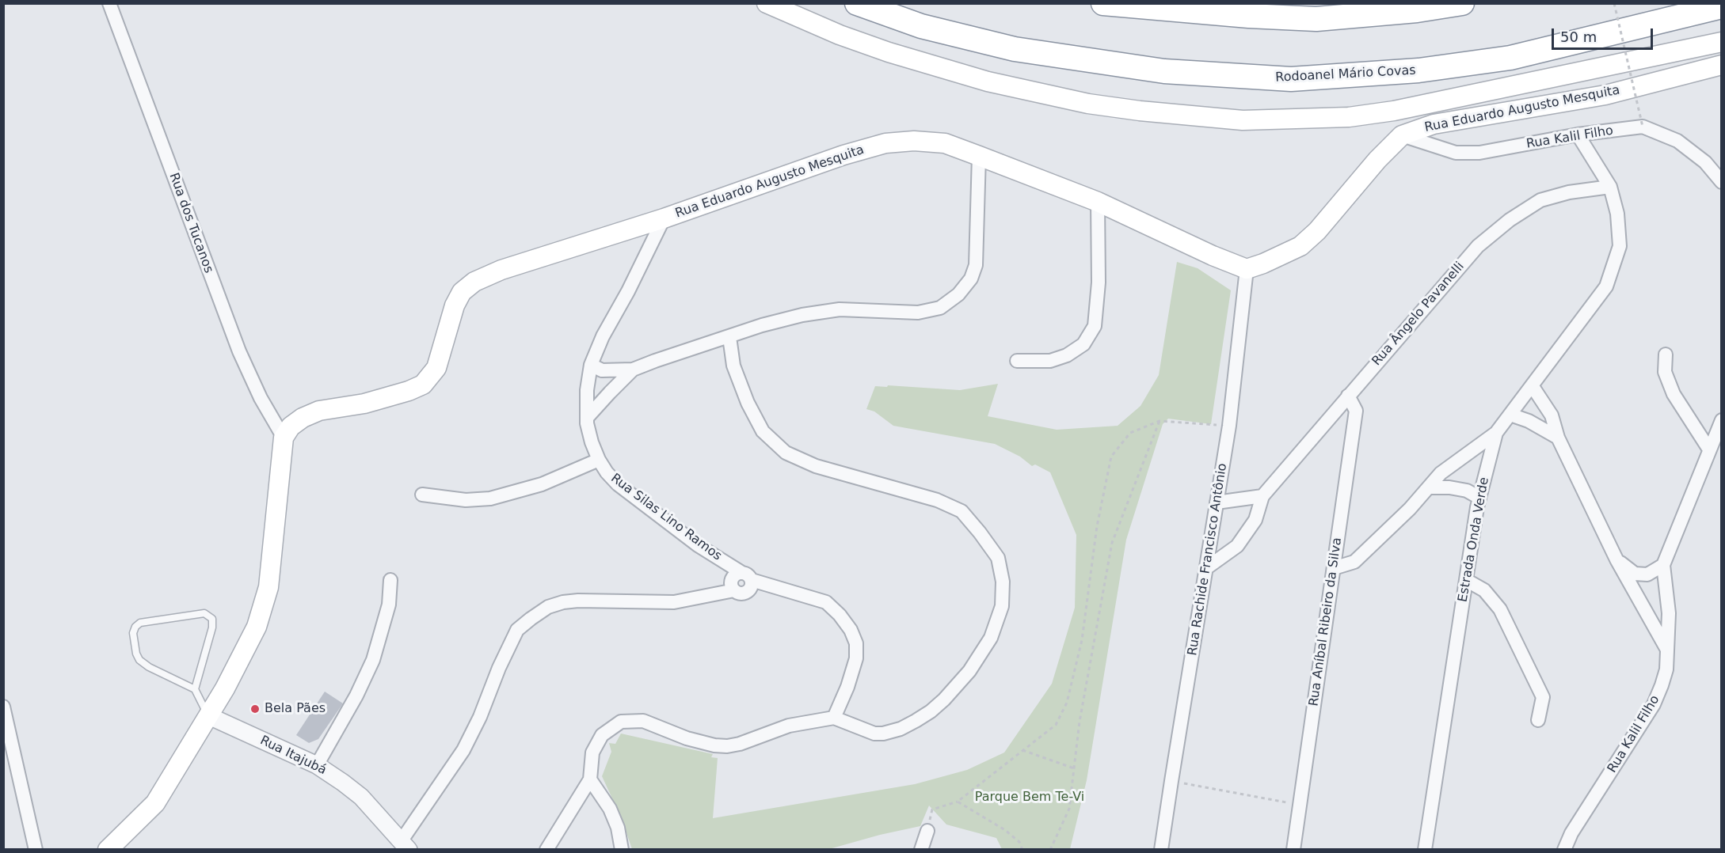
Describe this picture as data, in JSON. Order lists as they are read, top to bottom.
{
  "streets": {
    "highway": ["Rodoanel Mário Covas"],
    "main road": ["Rua Eduardo Augusto Mesquita"],
    "street": [
      "Rua Kalil Filho",
      "Rua dos Tucanos",
      "Rua Ângelo Pavanelli",
      "Rua Silas Lino Ramos",
      "Estrada Onda Verde",
      "Rua Rachide Francisco Antônio",
      "Rua Aníbal Ribeiro da Silva",
      "Rua Itajubá"
    ]
  },
  "crossings": [
    ["Rua Eduardo Augusto Mesquita", "Rua Kalil Filho"],
    ["Rua Eduardo Augusto Mesquita", "Rua dos Tucanos"],
    ["Rua Eduardo Augusto Mesquita", "Rua Silas Lino Ramos"],
    ["Rua Eduardo Augusto Mesquita", "Rua Rachide Francisco Antônio"],
    ["Rua Kalil Filho", "Estrada Onda Verde"],
    ["Rua Ângelo Pavanelli", "Estrada Onda Verde"],
    ["Rua Ângelo Pavanelli", "Rua Rachide Francisco Antônio"],
    ["Rua Ângelo Pavanelli", "Rua Aníbal Ribeiro da Silva"]
  ],
  "parks": ["Parque Bem Te-Vi"],
  "places": ["Bela Pães"],
  "scale_bar": "50 m"
}
